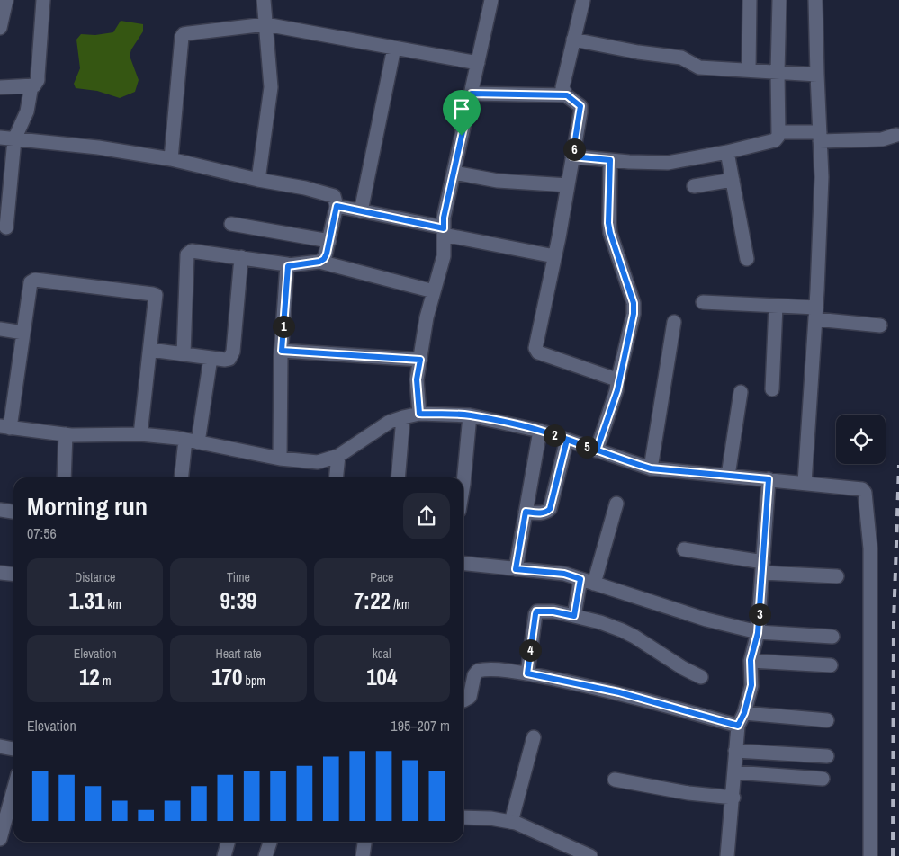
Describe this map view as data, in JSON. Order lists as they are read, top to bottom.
{
  "page": {
    "pins": [
      "6",
      "1",
      "2",
      "5",
      "3",
      "4"
    ],
    "heading": ["Morning run", "07:56"],
    "stats": [
      ["Distance", "1.31 km"],
      ["Time", "9:39"],
      ["Pace", "7:22 /km"],
      ["Elevation", "12 m"],
      ["Heart rate", "170 bpm"],
      ["kcal", "104"]
    ],
    "chart": ["Elevation", "195–207 m"]
  }
}
